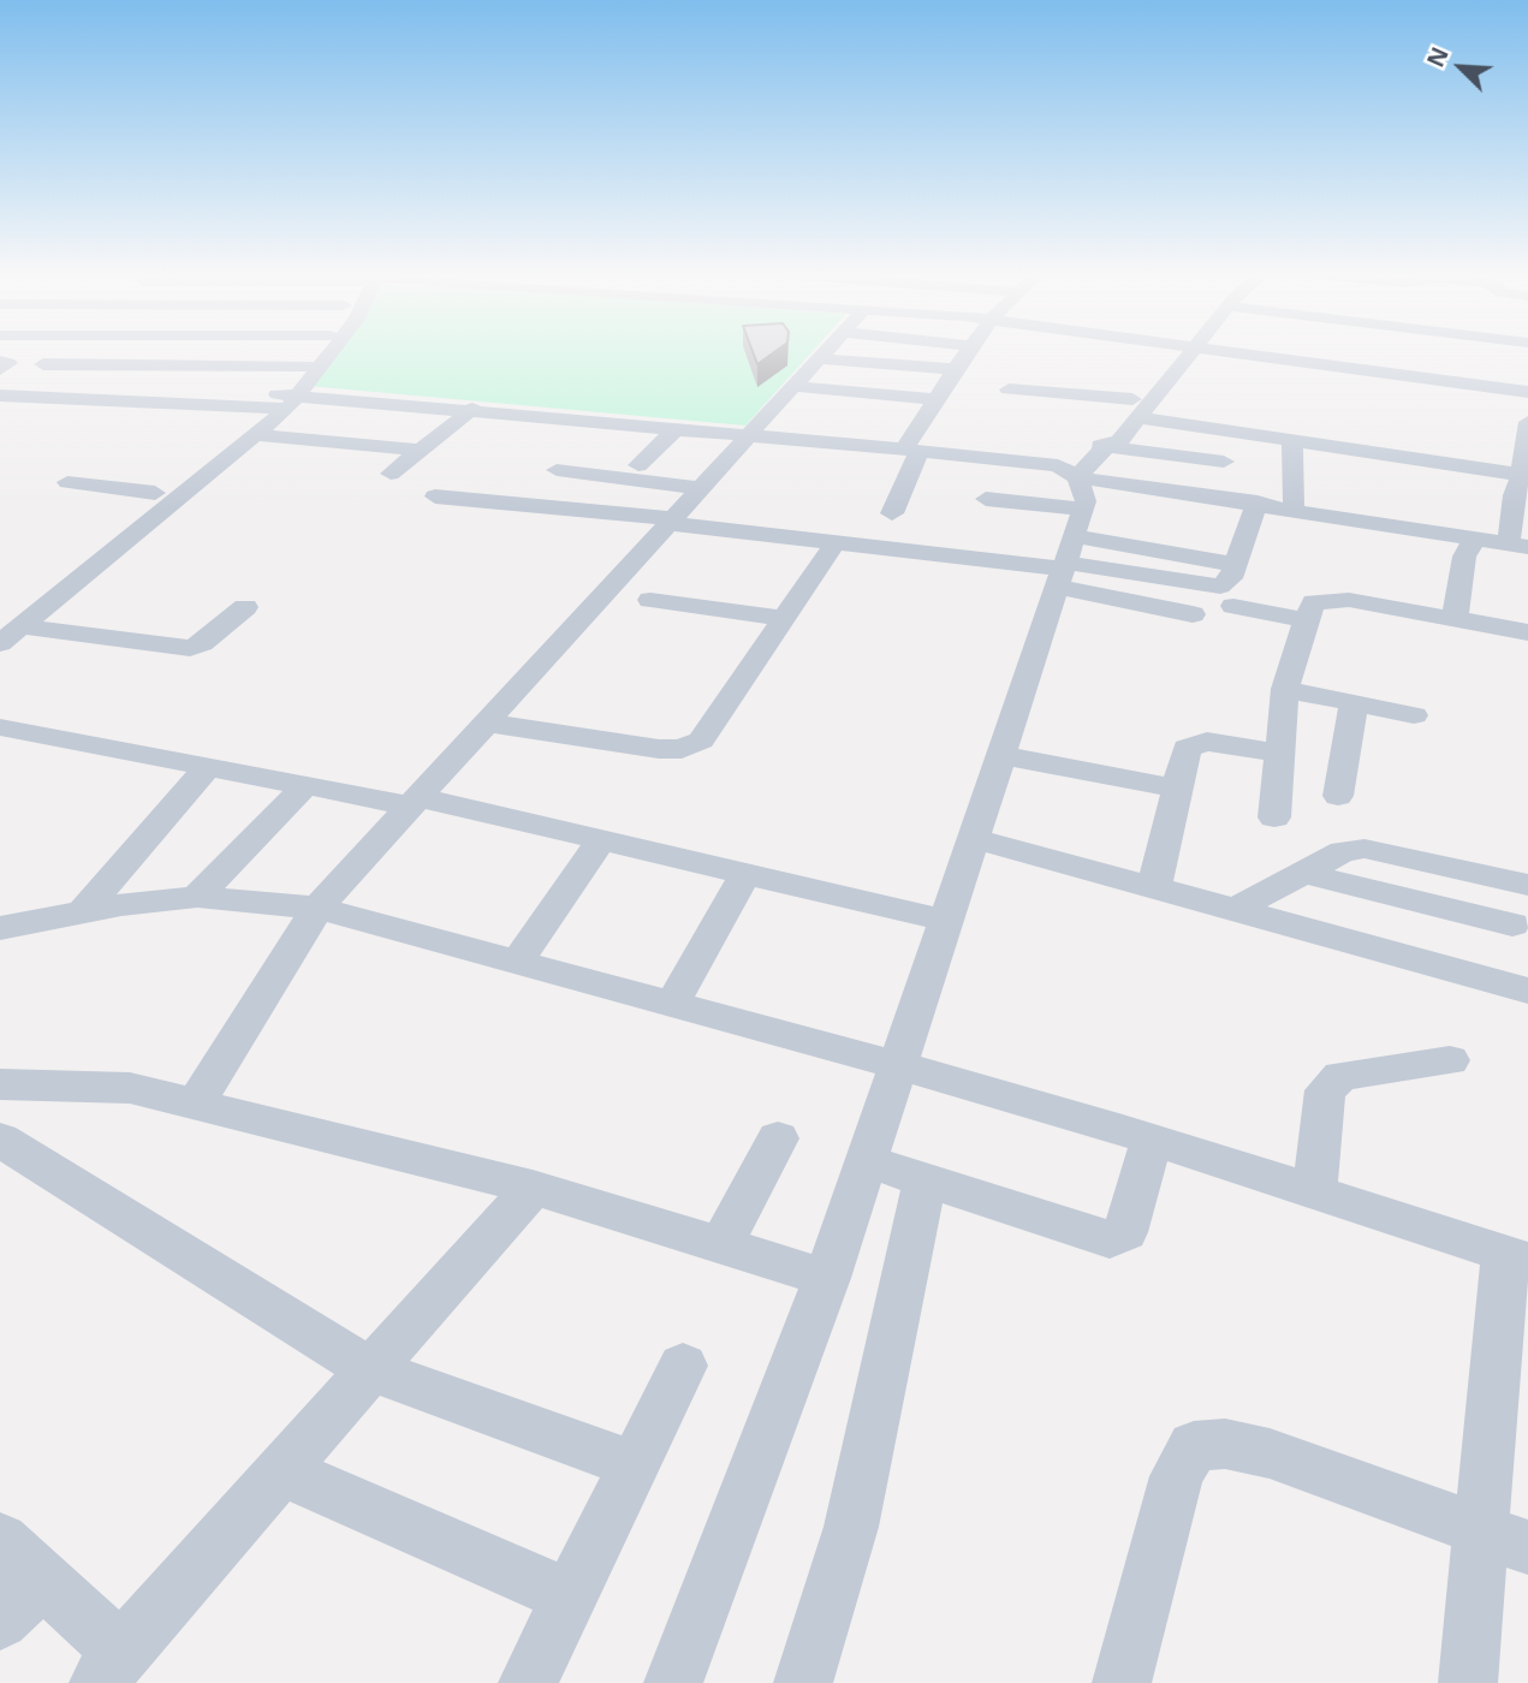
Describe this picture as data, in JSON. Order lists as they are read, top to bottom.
{
  "north": "top left"
}
